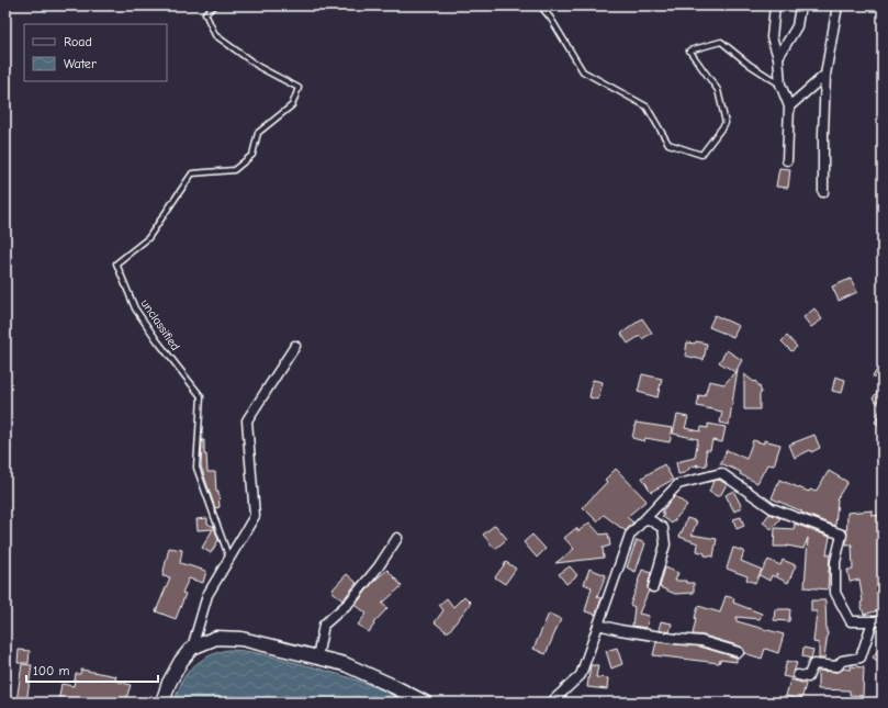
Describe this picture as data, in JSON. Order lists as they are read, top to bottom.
{
  "streets": {
    "lane": ["unclassified"]
  },
  "legend": ["Road", "Water"],
  "scale_bar": "100 m"
}
